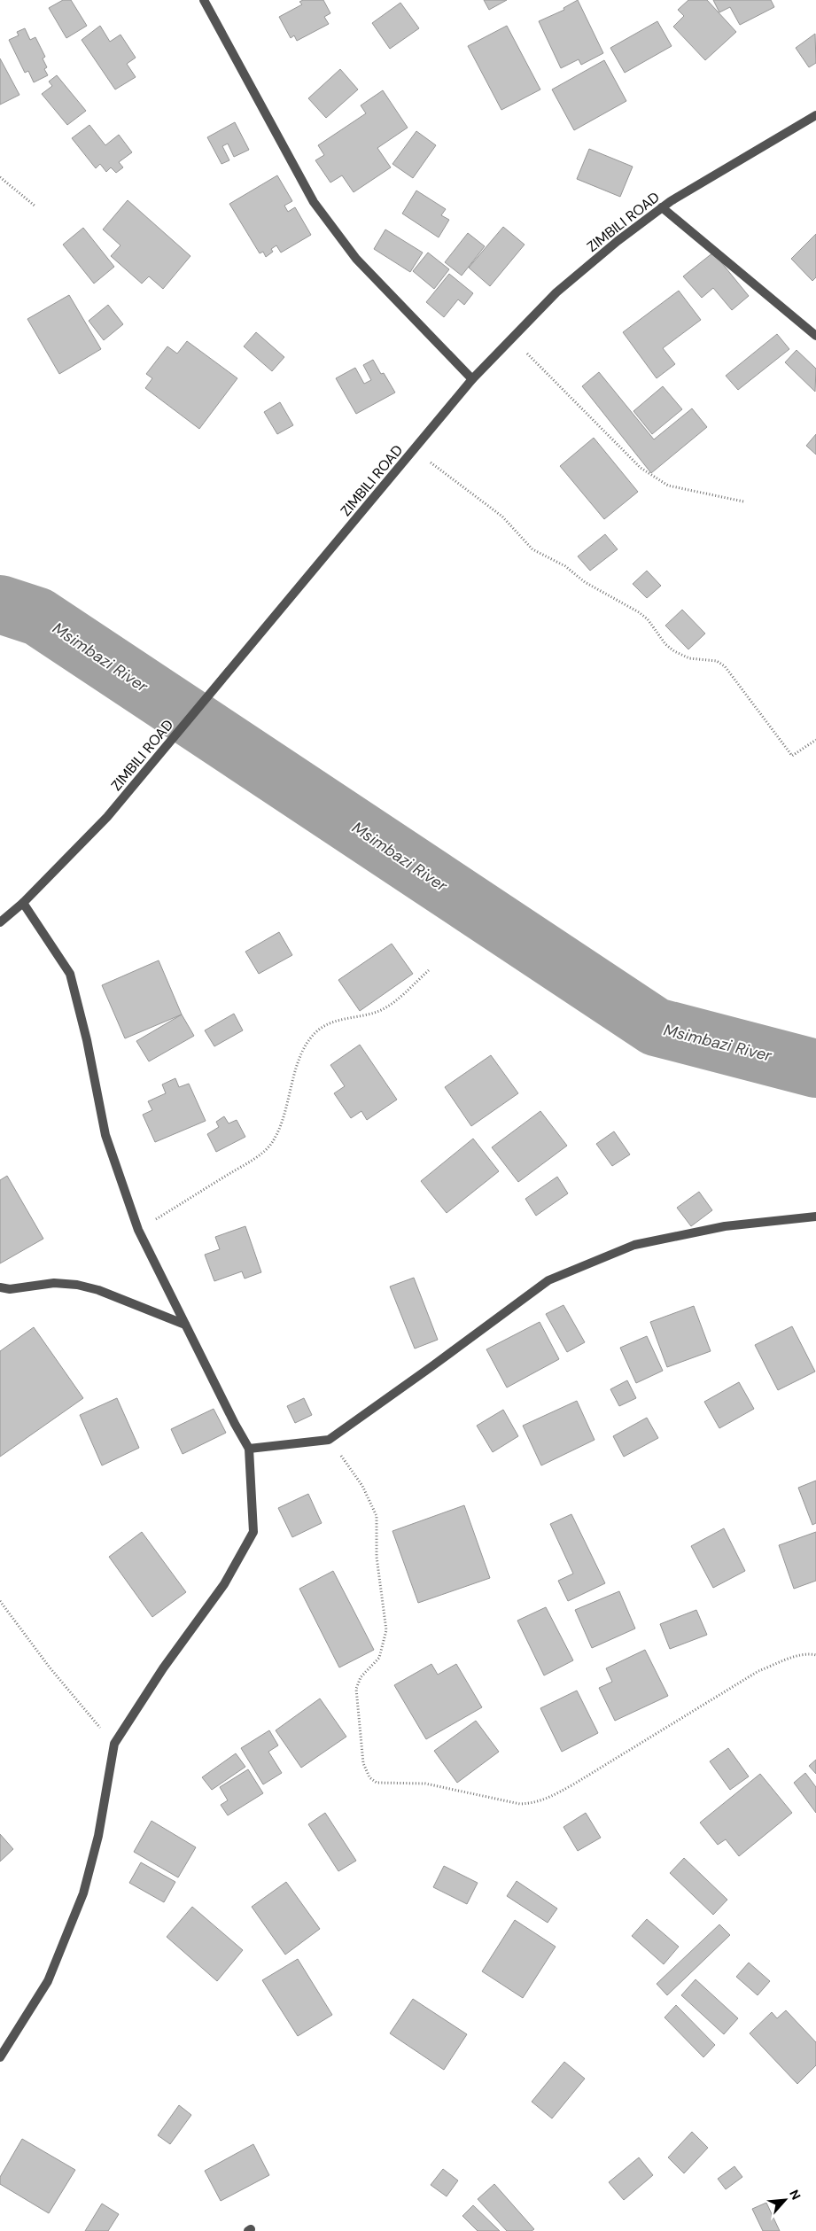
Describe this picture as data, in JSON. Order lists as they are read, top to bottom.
{
  "streets": {
    "street": ["ZIMBILI ROAD"]
  },
  "water": ["Msimbazi River"],
  "north": "top right"
}
